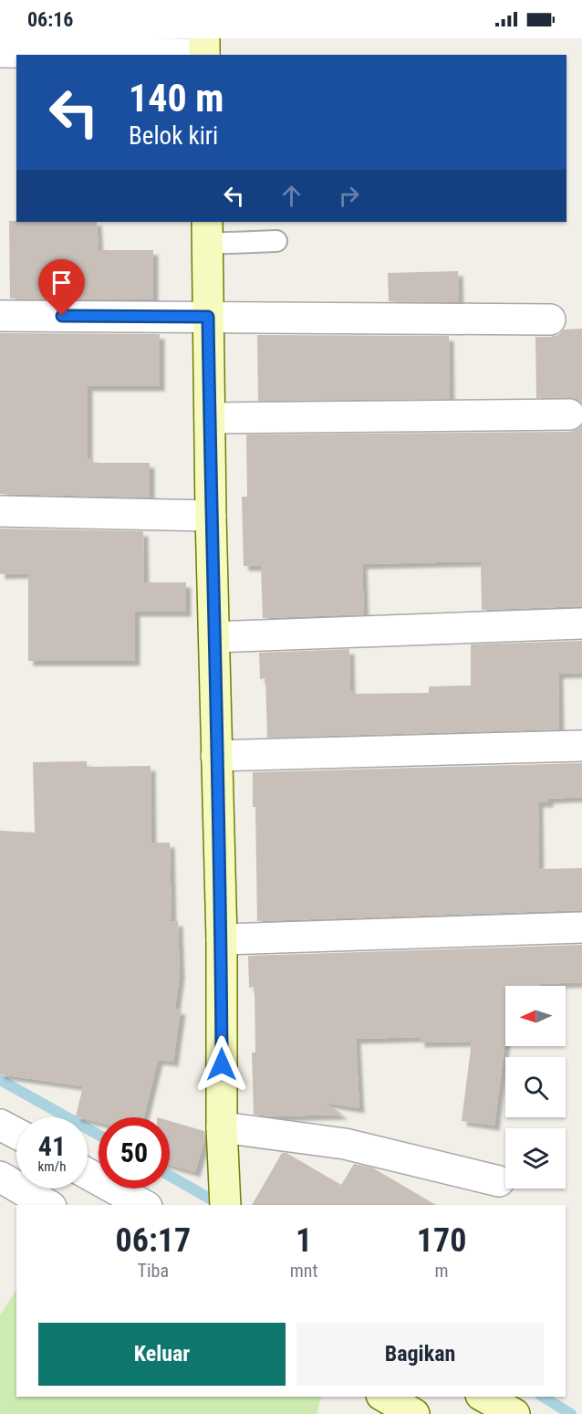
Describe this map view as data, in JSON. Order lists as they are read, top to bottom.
{
  "north": "left",
  "page": {
    "status": "06:16",
    "turn": ["140 m", "Belok kiri"],
    "speed": "41 km/h",
    "limit": "50",
    "eta": [
      "06:17",
      "Tiba",
      "1",
      "mnt",
      "170",
      "m"
    ],
    "buttons": ["Keluar", "Bagikan"]
  }
}
